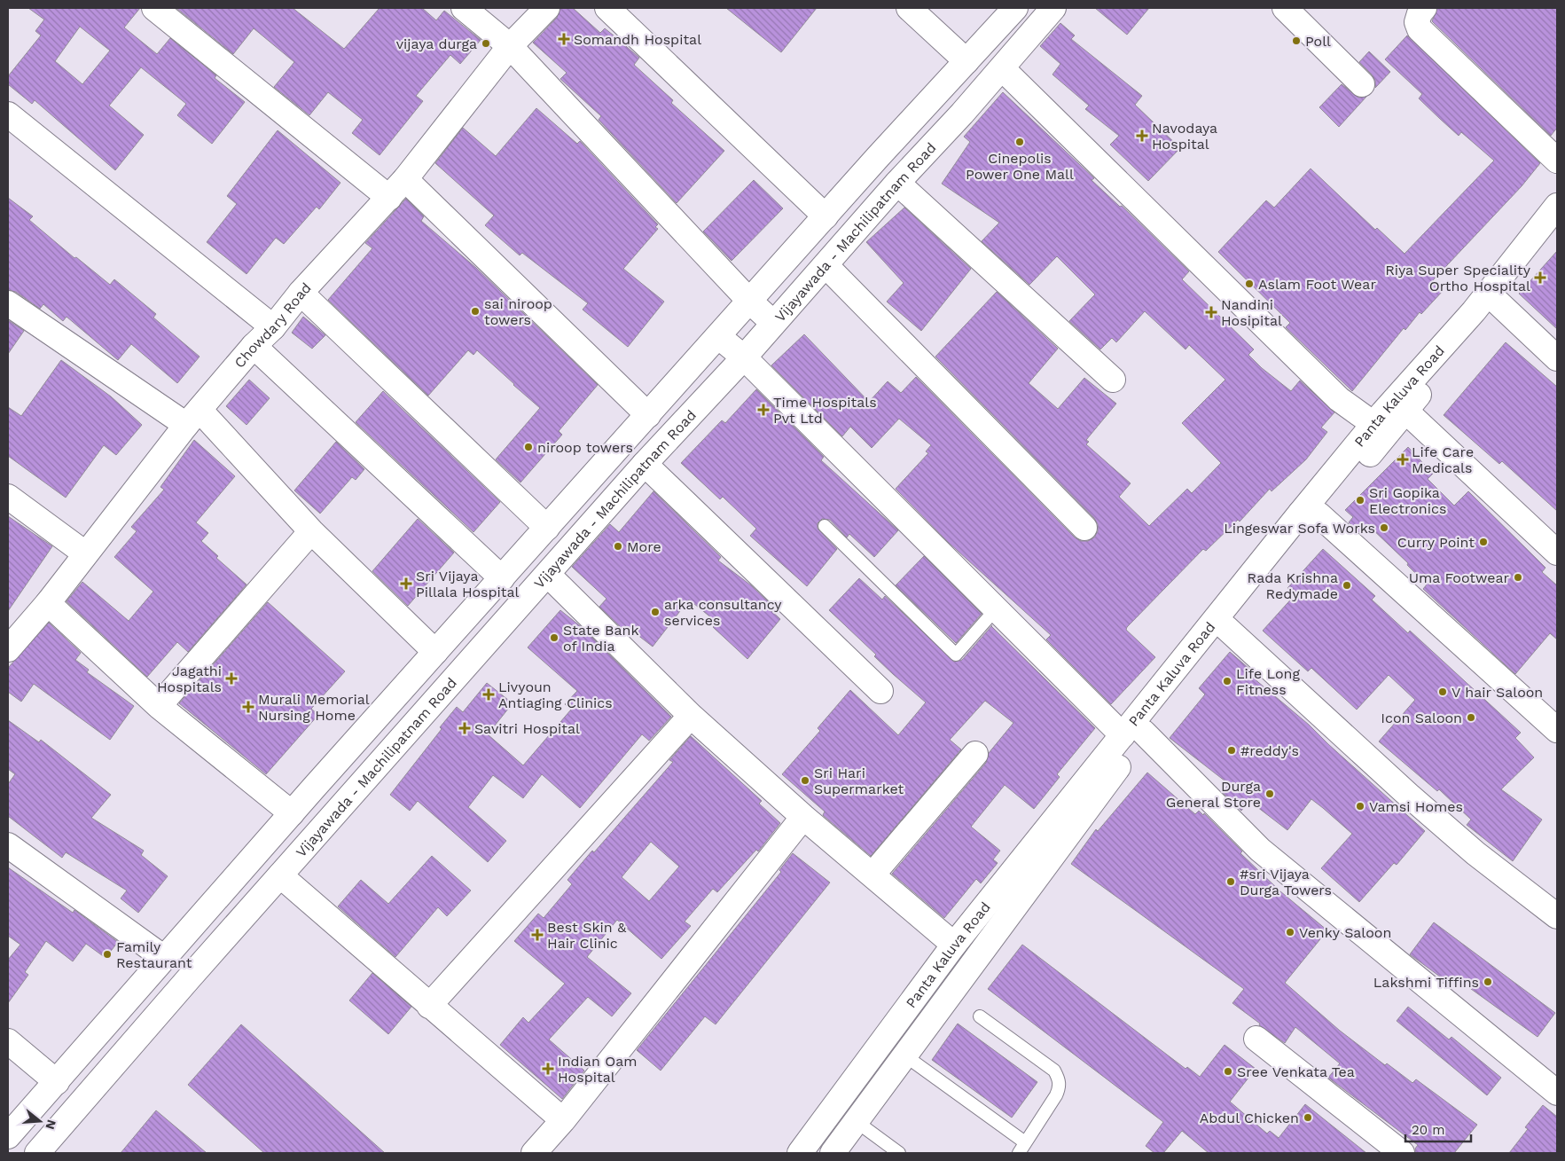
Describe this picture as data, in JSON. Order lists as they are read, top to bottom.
{
  "streets": {
    "main road": ["Vijayawada - Machilipatnam Road", "Chowdary Road", "Panta Kaluva Road"]
  },
  "places": {
    "health": [
      "Somandh Hospital",
      "Navodaya Hospital",
      "Riya Super Speciality Ortho Hospital",
      "Nandini Hosipital",
      "Time Hospitals Pvt Ltd",
      "Life Care Medicals",
      "Sri Vijaya Pillala Hospital",
      "Jagathi Hospitals",
      "Livyoun Antiaging Clinics",
      "Murali Memorial Nursing Home",
      "Savitri Hospital",
      "Best Skin & Hair Clinic",
      "Indian Oam Hospital"
    ],
    "other": [
      "Poll",
      "vijaya durga",
      "Cinepolis Power One Mall",
      "Aslam Foot Wear",
      "sai niroop towers",
      "niroop towers",
      "Sri Gopika Electronics",
      "Lingeswar Sofa Works",
      "Curry Point",
      "More",
      "Uma Footwear",
      "Rada Krishna Redymade",
      "arka consultancy services",
      "State Bank of India",
      "Life Long Fitness",
      "V hair Saloon",
      "Icon Saloon",
      "#reddy's",
      "Sri Hari Supermarket",
      "Durga General Store",
      "Vamsi Homes",
      "#sri Vijaya Durga Towers",
      "Venky Saloon",
      "Family Restaurant",
      "Lakshmi Tiffins",
      "Sree Venkata Tea",
      "Abdul Chicken"
    ]
  },
  "scale_bar": "20 m",
  "north": "right"
}
